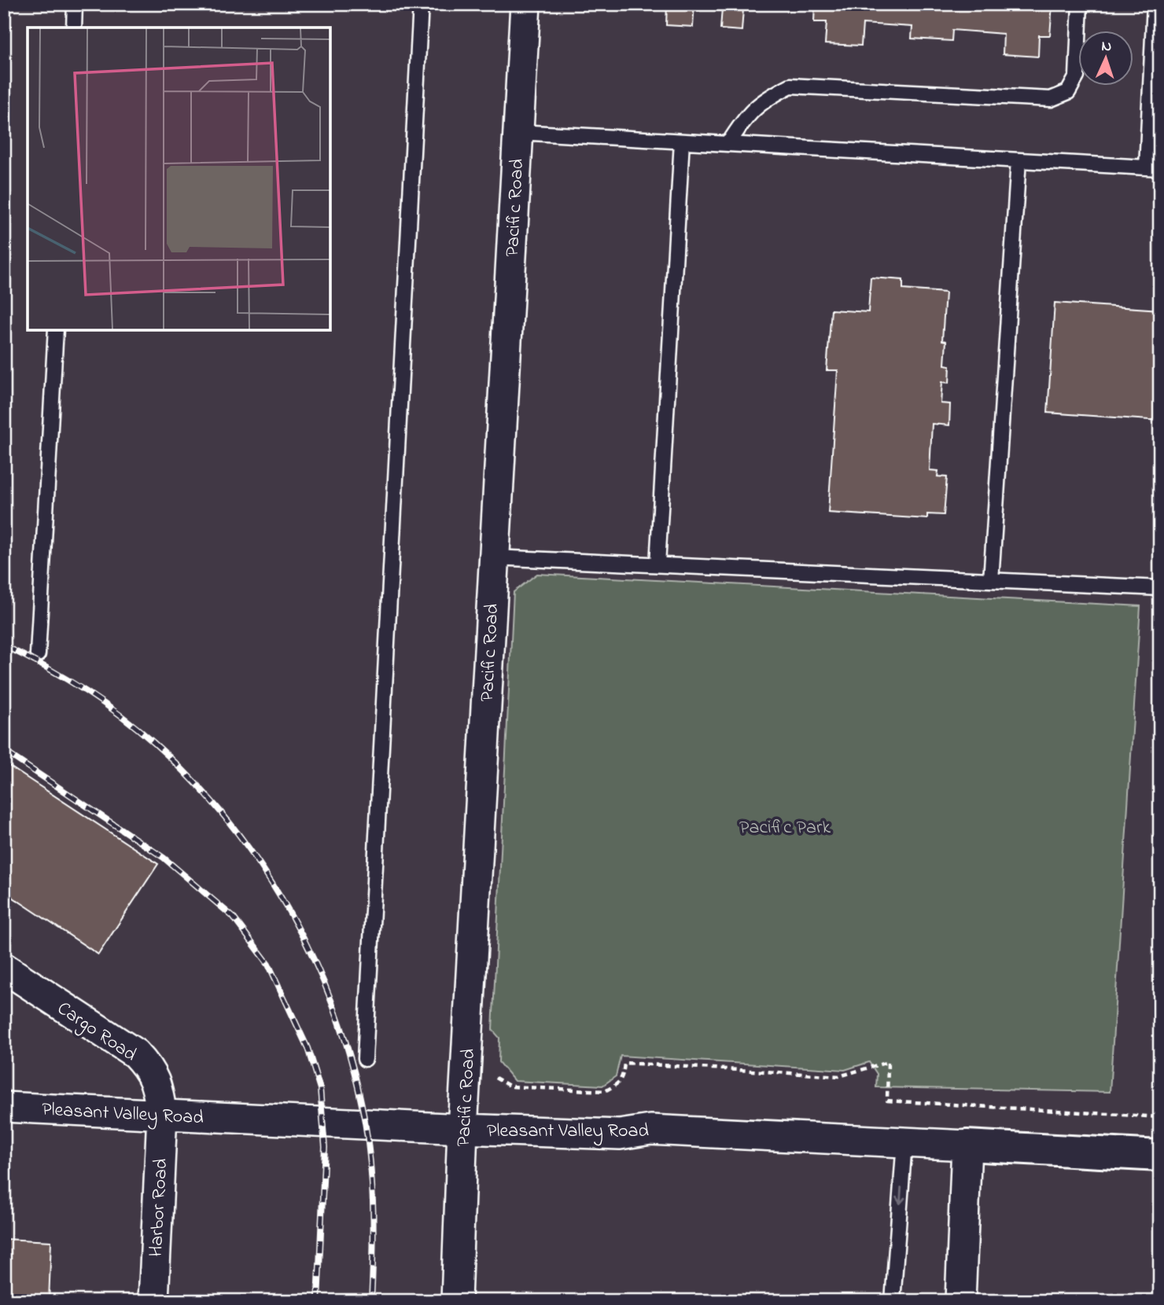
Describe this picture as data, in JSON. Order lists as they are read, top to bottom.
{
  "streets": {
    "street": [
      "Pacific Road",
      "Cargo Road",
      "Pleasant Valley Road",
      "Harbor Road"
    ]
  },
  "crossings": [
    ["Pacific Road", "Pleasant Valley Road"],
    ["Cargo Road", "Pleasant Valley Road"],
    ["Cargo Road", "Harbor Road"],
    ["Pleasant Valley Road", "Harbor Road"]
  ],
  "parks": ["Pacific Park"],
  "north": "top"
}
